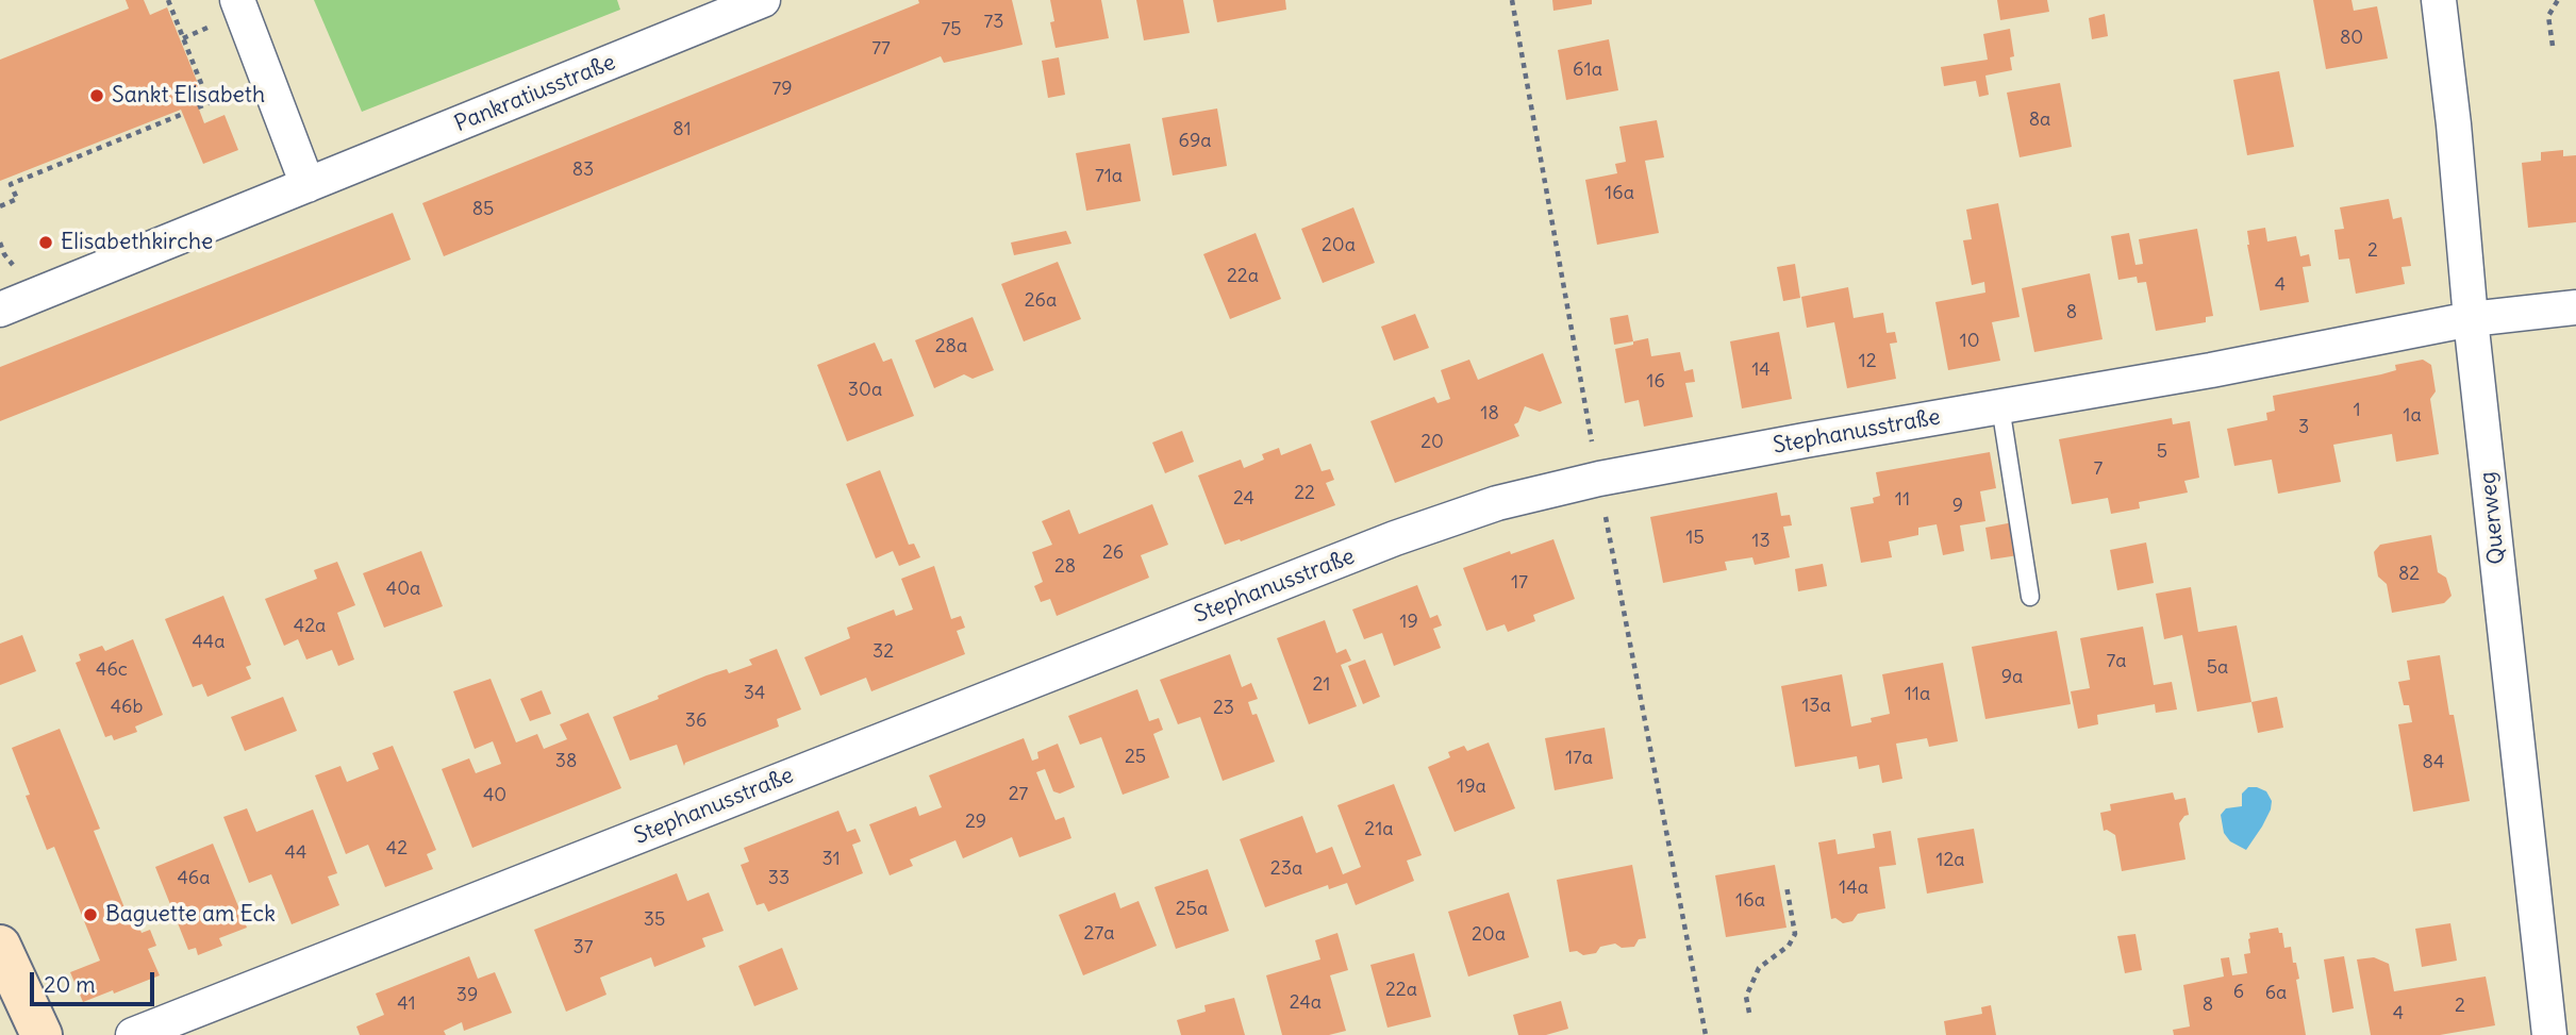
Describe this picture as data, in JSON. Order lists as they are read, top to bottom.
{
  "streets": {
    "street": ["Pankratiusstraße", "Stephanusstraße", "Querweg"]
  },
  "crossings": [
    ["Stephanusstraße", "Querweg"]
  ],
  "places": ["Sankt Elisabeth", "Elisabethkirche", "Baguette am Eck"],
  "house_numbers": [
    "73",
    "75",
    "80",
    "77",
    "61a",
    "79",
    "8a",
    "81",
    "69a",
    "83",
    "71a",
    "16a",
    "85",
    "20a",
    "2",
    "22a",
    "4",
    "26a",
    "8",
    "10",
    "28a",
    "12",
    "14",
    "16",
    "30a",
    "1",
    "18",
    "1a",
    "3",
    "20",
    "5",
    "7",
    "22",
    "24",
    "11",
    "9",
    "15",
    "13",
    "26",
    "28",
    "82",
    "17",
    "40a",
    "19",
    "42a",
    "44a",
    "32",
    "7a",
    "5a",
    "46c",
    "9a",
    "21",
    "34",
    "11a",
    "13a",
    "46b",
    "23",
    "36",
    "25",
    "17a",
    "38",
    "84",
    "19a",
    "27",
    "40",
    "29",
    "21a",
    "42",
    "44",
    "31",
    "12a",
    "23a",
    "46a",
    "33",
    "14a",
    "16a",
    "25a",
    "35",
    "27a",
    "20a",
    "37",
    "22a",
    "6",
    "6a",
    "39",
    "24a",
    "41",
    "8",
    "2",
    "4"
  ],
  "scale_bar": "20 m"
}
